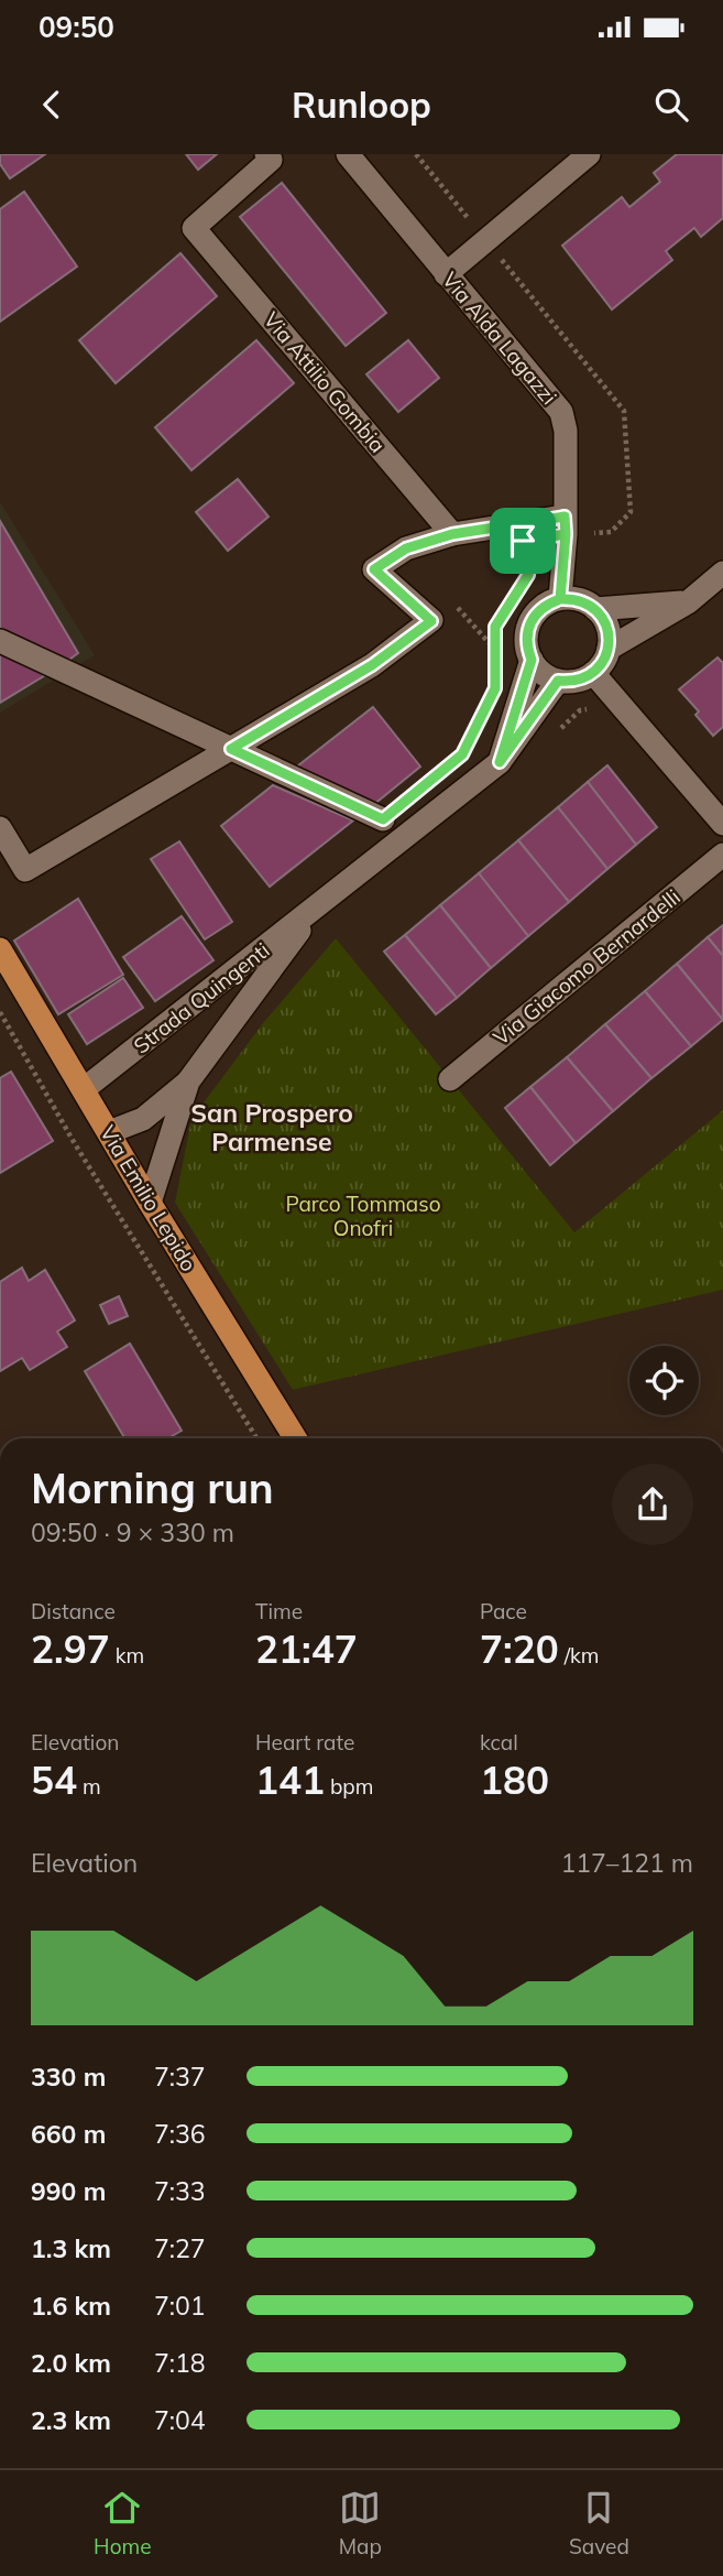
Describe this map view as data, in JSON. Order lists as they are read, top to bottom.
{
  "streets": {
    "main road": ["Via Emilio Lepido"],
    "street": [
      "Via Alda Lagazzi",
      "Via Attilio Gombia",
      "Via Giacomo Bernardelli",
      "Strada Quingenti"
    ]
  },
  "crossings": [
    ["Via Alda Lagazzi", "Strada Quingenti"],
    ["Strada Quingenti", "Via Emilio Lepido"]
  ],
  "districts": ["San Prospero Parmense"],
  "parks": ["Parco Tommaso Onofri"],
  "page": {
    "status": "09:50",
    "header": "Runloop",
    "heading": ["Morning run", "09:50 · 9 × 330 m"],
    "stats": [
      ["Distance", "2.97 km"],
      ["Time", "21:47"],
      ["Pace", "7:20 /km"],
      ["Elevation", "54 m"],
      ["Heart rate", "141 bpm"],
      ["kcal", "180"]
    ],
    "chart": ["Elevation", "117–121 m"],
    "list": [
      {
        "name": "330 m",
        "note": "7:37"
      },
      {
        "name": "660 m",
        "note": "7:36"
      },
      {
        "name": "990 m",
        "note": "7:33"
      },
      {
        "name": "1.3 km",
        "note": "7:27"
      },
      {
        "name": "1.6 km",
        "note": "7:01"
      },
      {
        "name": "2.0 km",
        "note": "7:18"
      },
      {
        "name": "2.3 km",
        "note": "7:04"
      }
    ],
    "tabs": ["Home", "Map", "Saved"]
  }
}
